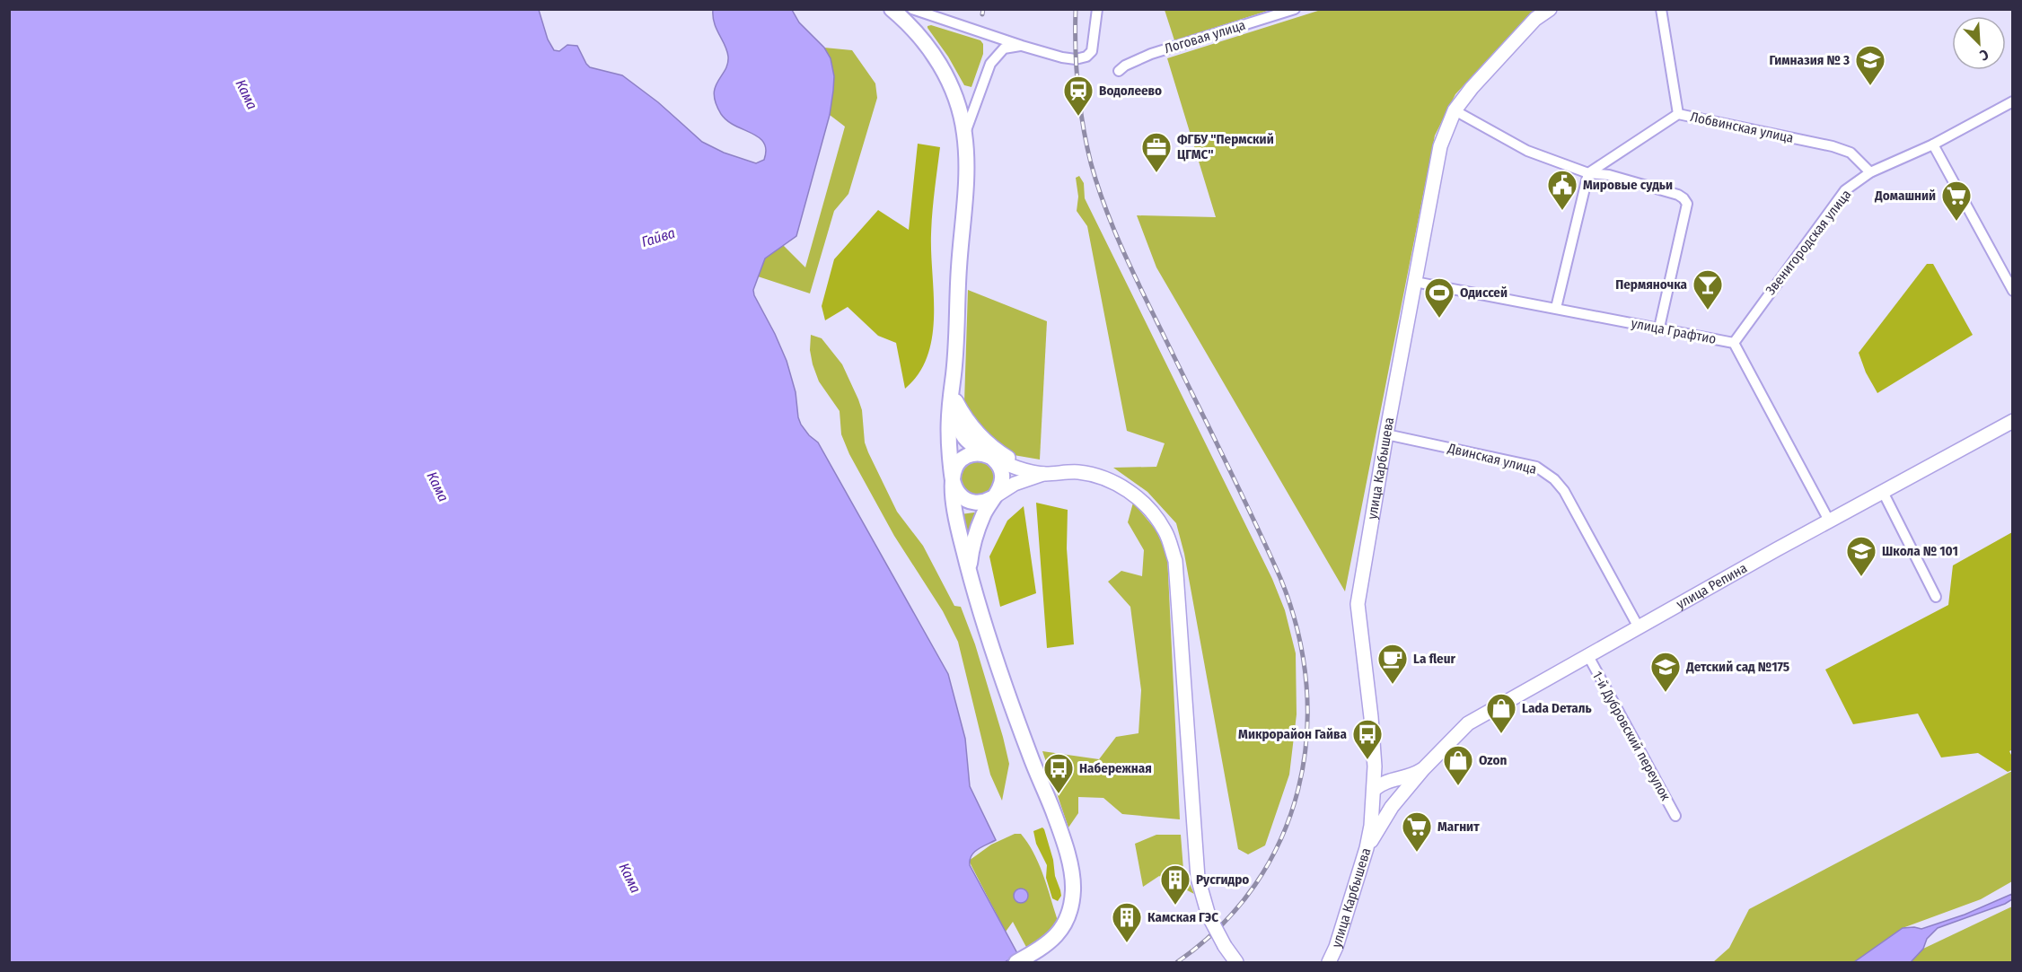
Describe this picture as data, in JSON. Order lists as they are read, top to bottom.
{
  "streets": {
    "main road": ["улица Карбышева", "улица Репина"],
    "street": [
      "Логовая улица",
      "Лобвинская улица",
      "Звенигородская улица",
      "улица Графтио",
      "Двинская улица",
      "1-й Дубровский переулок"
    ]
  },
  "crossings": [
    ["Лобвинская улица", "Звенигородская улица"],
    ["Звенигородская улица", "улица Графтио"],
    ["улица Графтио", "улица Карбышева"],
    ["улица Графтио", "улица Репина"],
    ["Двинская улица", "улица Карбышева"],
    ["Двинская улица", "улица Репина"],
    ["улица Карбышева", "улица Репина"],
    ["улица Репина", "1-й Дубровский переулок"]
  ],
  "water": ["Кама", "Гайва"],
  "places": {
    "school or university": ["Гимназия № 3", "Школа № 101", "Детский сад №175"],
    "station": ["Водолеево"],
    "office": ["ФГБУ \"Пермский ЦГМС\""],
    "public building": ["Мировые судьи"],
    "supermarket": ["Домашний", "Магнит"],
    "bar": ["Пермяночка"],
    "sports": ["Одиссей"],
    "cafe": ["La fleur"],
    "shop": ["Lada Dеталь", "Ozon"],
    "bus stop": ["Микрорайон Гайва", "Набережная"],
    "building": ["Русгидро", "Камская ГЭС"]
  },
  "north": "bottom right"
}
